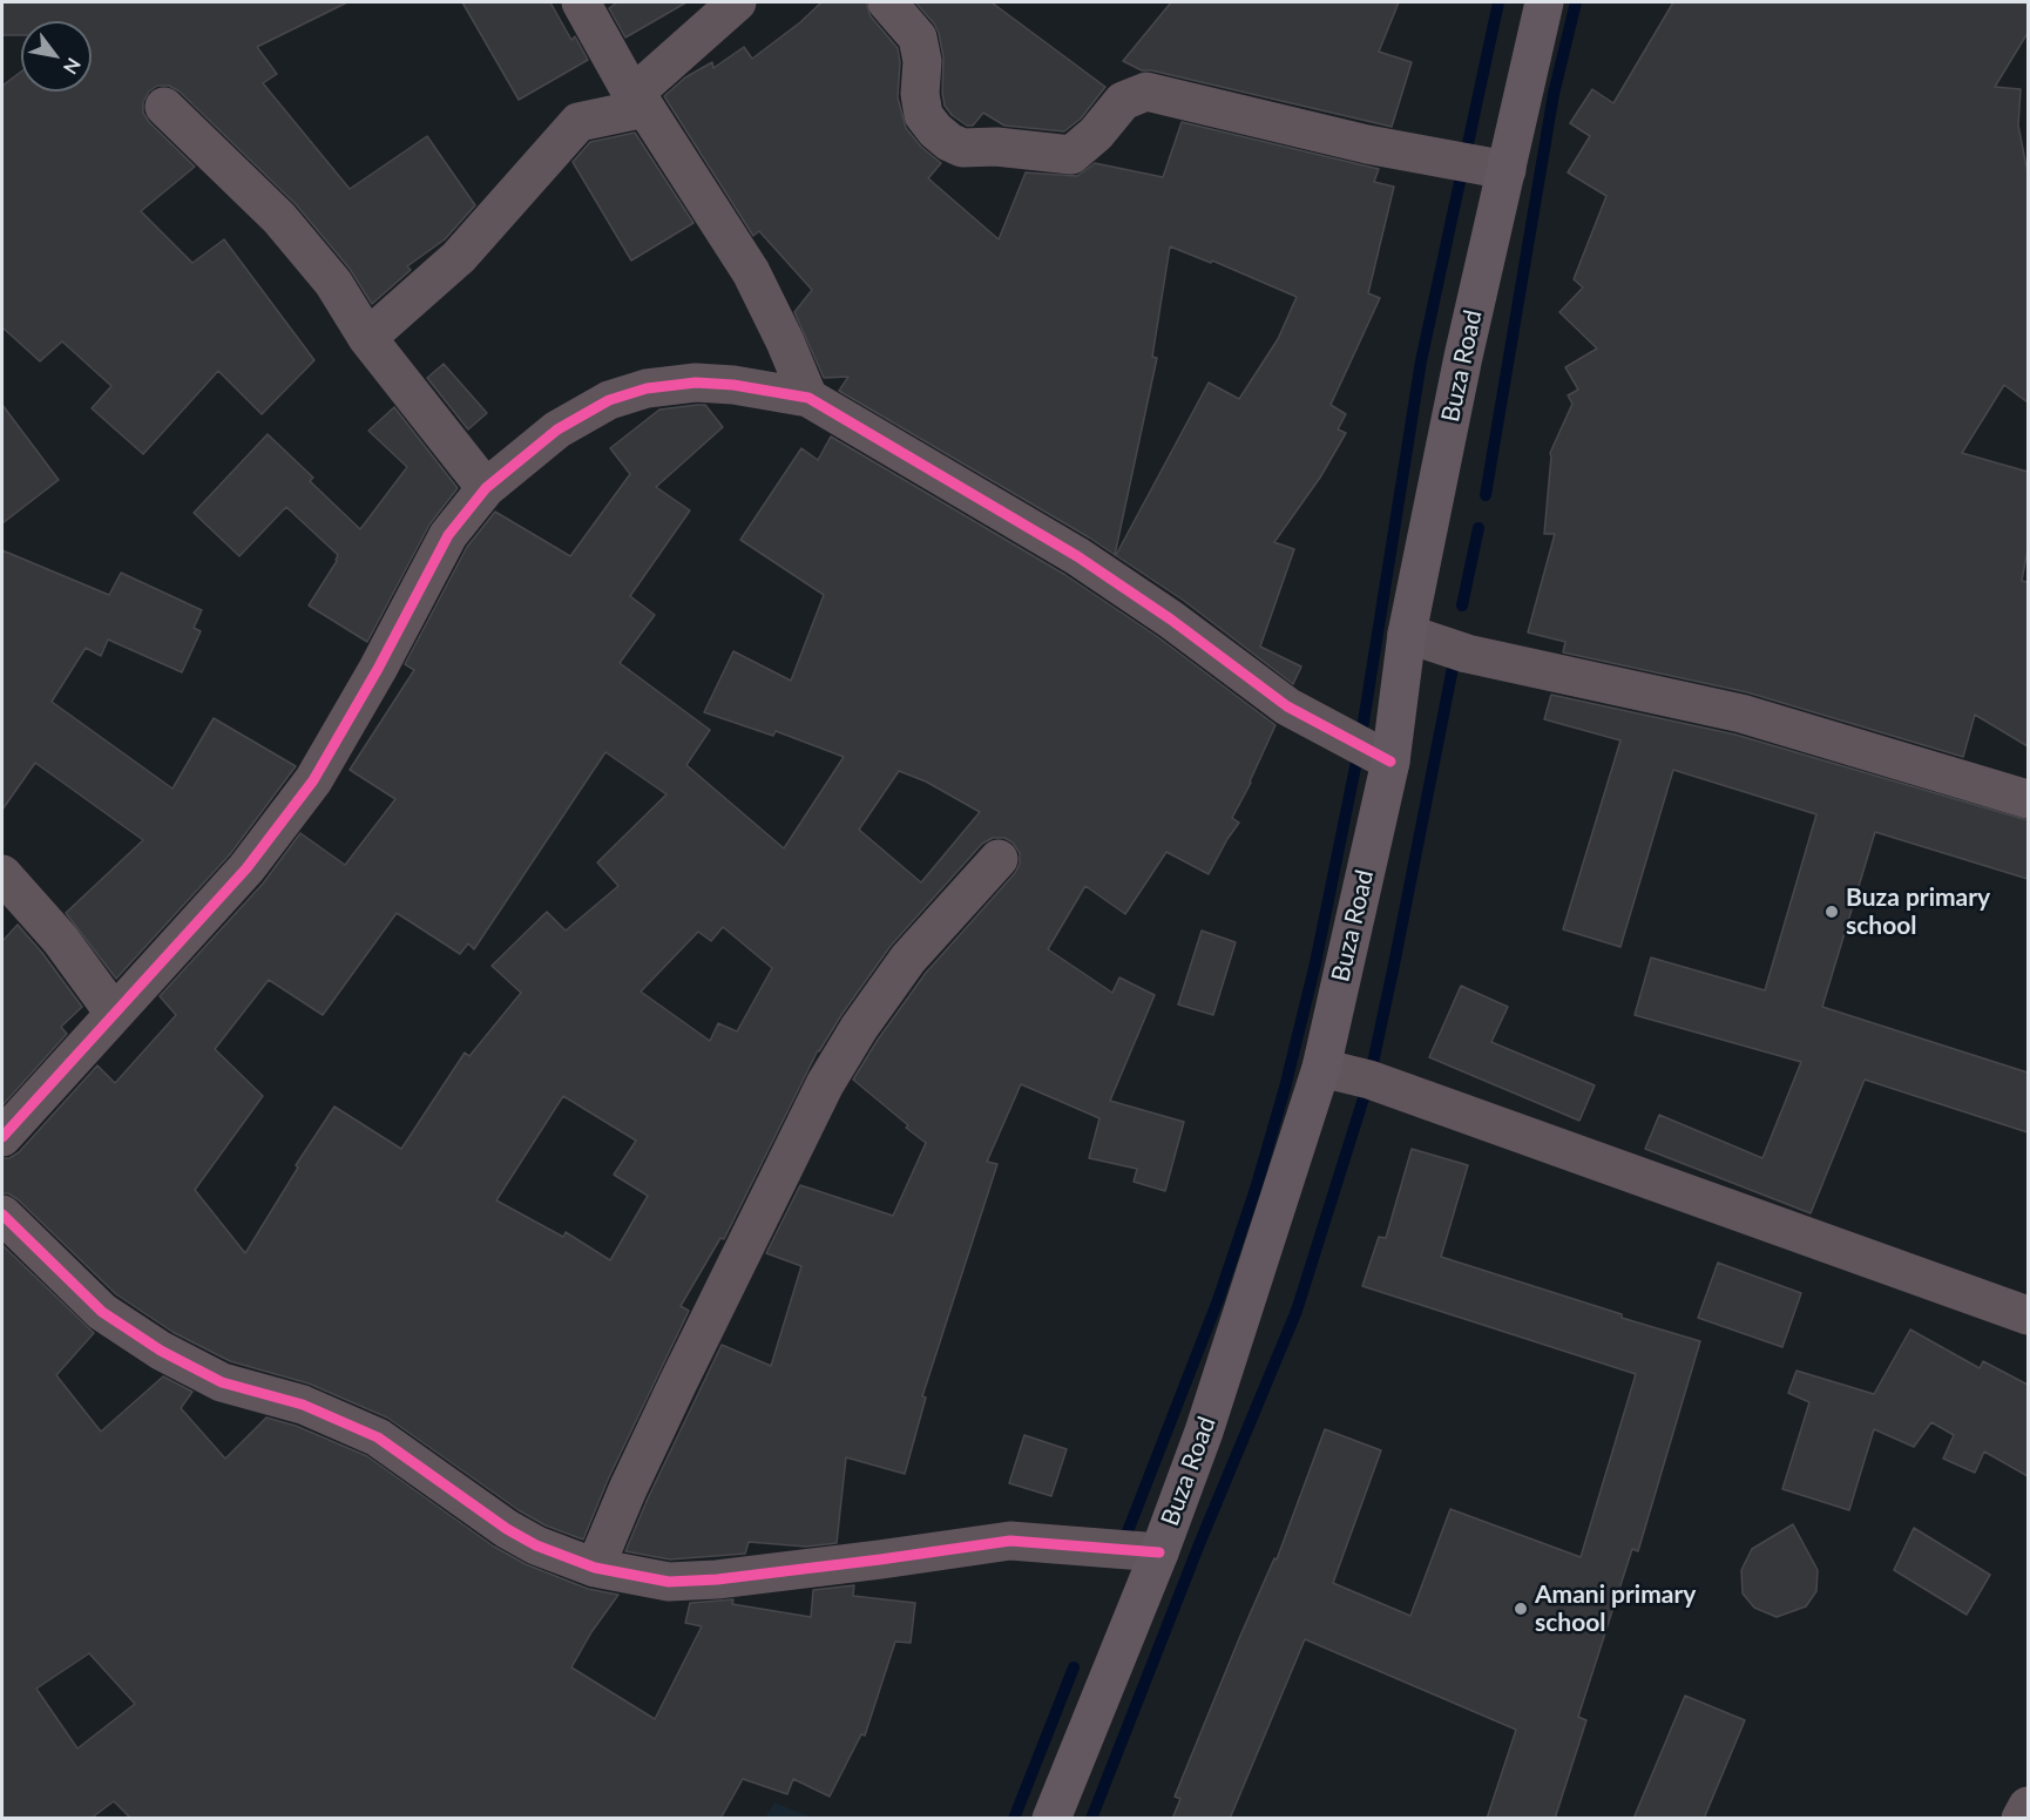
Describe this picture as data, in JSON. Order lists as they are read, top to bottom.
{
  "streets": {
    "main road": ["Buza Road"]
  },
  "places": ["Buza primary school", "Amani primary school"],
  "north": "bottom right"
}
